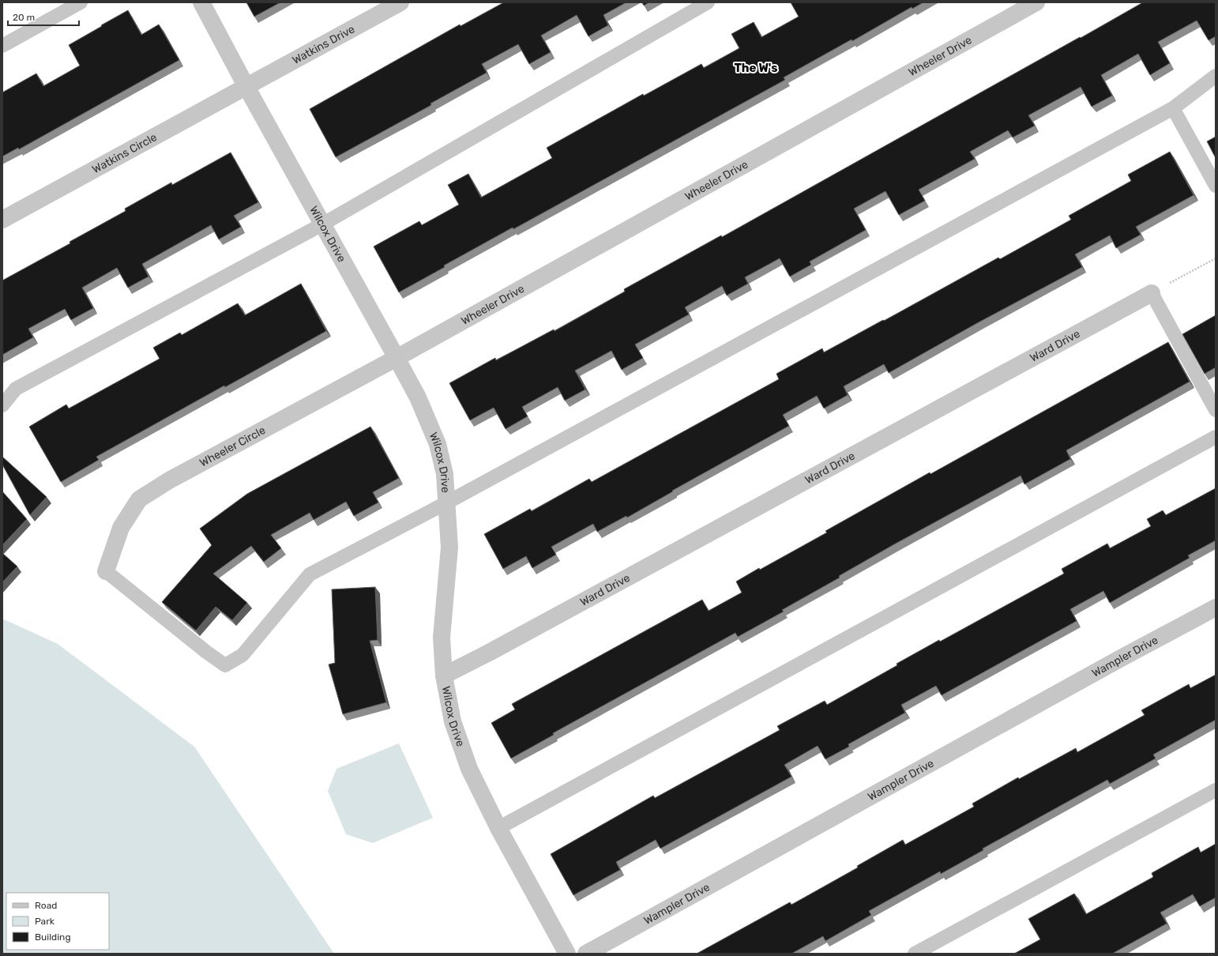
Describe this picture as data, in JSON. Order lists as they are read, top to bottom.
{
  "streets": {
    "street": [
      "Watkins Drive",
      "Wheeler Drive",
      "Watkins Circle",
      "Wilcox Drive",
      "Ward Drive",
      "Wheeler Circle",
      "Wampler Drive"
    ]
  },
  "crossings": [
    ["Watkins Drive", "Watkins Circle"],
    ["Watkins Drive", "Wilcox Drive"],
    ["Wheeler Drive", "Wilcox Drive"],
    ["Wheeler Drive", "Wheeler Circle"],
    ["Watkins Circle", "Wilcox Drive"],
    ["Wilcox Drive", "Ward Drive"],
    ["Wilcox Drive", "Wheeler Circle"]
  ],
  "districts": ["The W's"],
  "legend": ["Road", "Park", "Building"],
  "scale_bar": "20 m"
}
